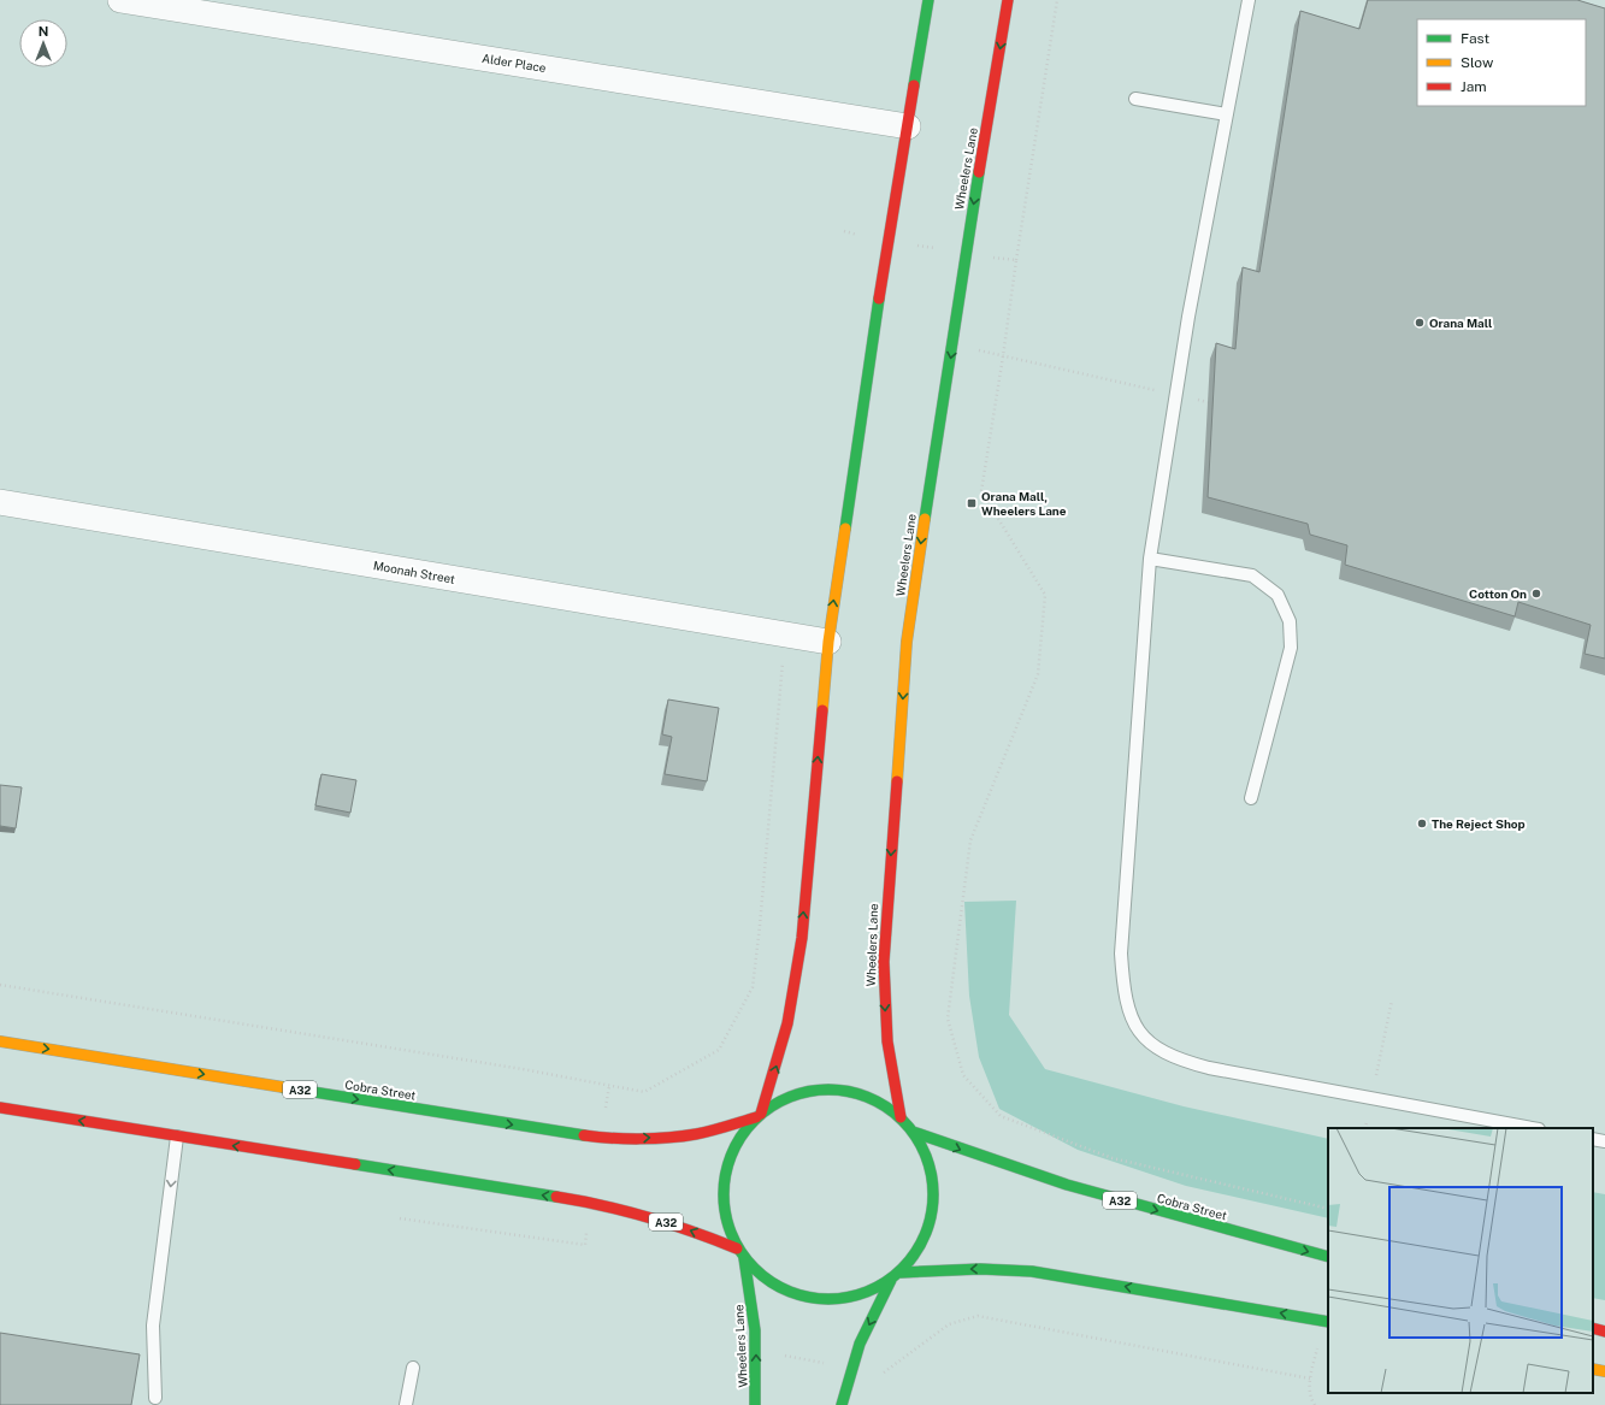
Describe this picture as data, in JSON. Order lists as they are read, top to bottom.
{
  "streets": {
    "main road": ["Wheelers Lane", "A32", "Cobra Street"],
    "street": ["Alder Place", "Moonah Street"]
  },
  "crossings": [
    ["Wheelers Lane", "A32"],
    ["A32", "Cobra Street"]
  ],
  "places": {
    "other": ["Orana Mall", "Cotton On", "The Reject Shop"],
    "transit": ["Orana Mall, Wheelers Lane"]
  },
  "legend": ["Fast", "Slow", "Jam"],
  "north": "top"
}
